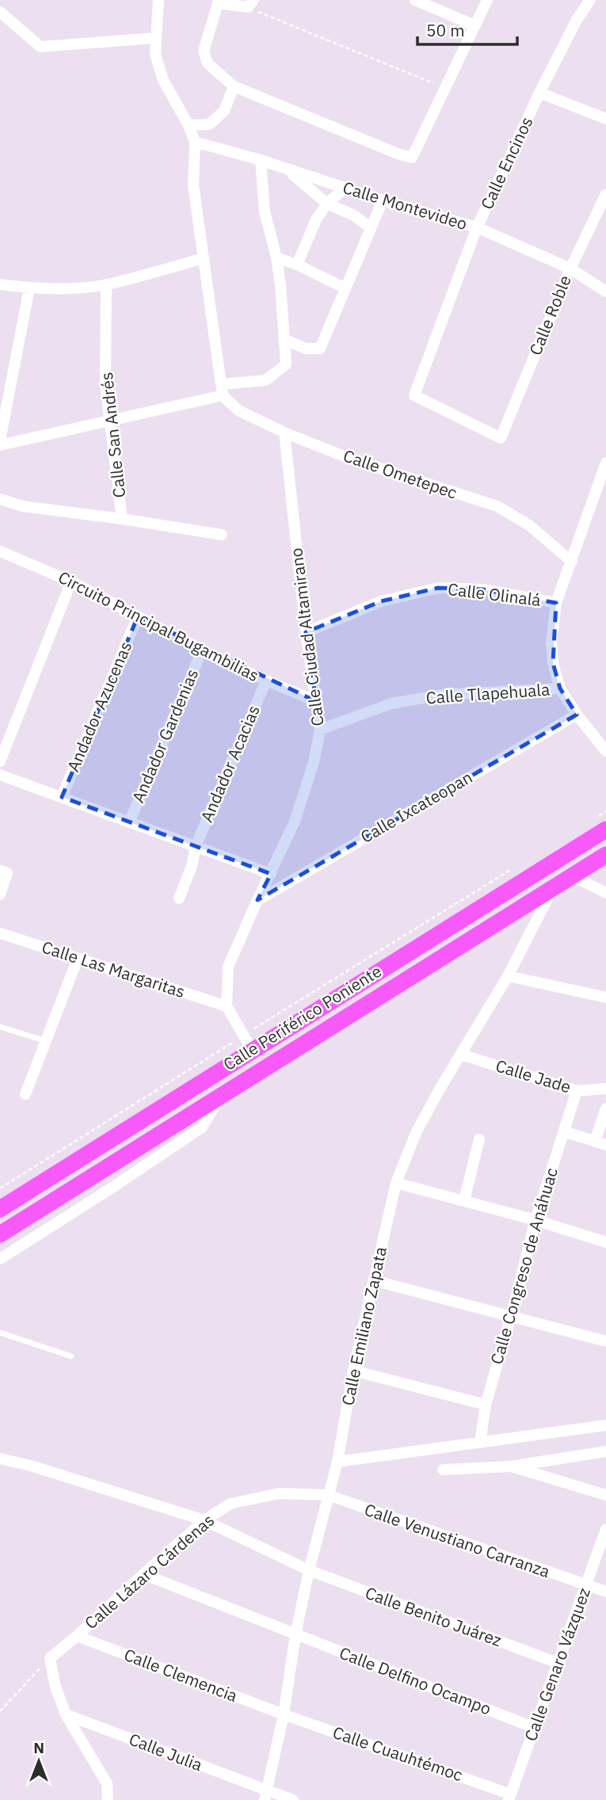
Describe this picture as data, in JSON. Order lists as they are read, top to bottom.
{
  "streets": {
    "main road": ["Calle Periférico Poniente"],
    "street": [
      "Calle Encinos",
      "Calle Montevideo",
      "Calle Roble",
      "Calle San Andrés",
      "Calle Ometepec",
      "Calle Olinalá",
      "Circuito Principal Bugambilias",
      "Calle Ciudad Altamirano",
      "Calle Tlapehuala",
      "Andador Azucenas",
      "Andador Gardenias",
      "Andador Acacias",
      "Calle Ixcateopan",
      "Calle Las Margaritas",
      "Calle Jade",
      "Calle Congreso de Anáhuac",
      "Calle Emiliano Zapata",
      "Calle Venustiano Carranza",
      "Calle Lázaro Cárdenas",
      "Calle Benito Juárez",
      "Calle Genaro Vázquez",
      "Calle Clemencia",
      "Calle Delfino Ocampo",
      "Calle Julia",
      "Calle Cuauhtémoc"
    ]
  },
  "crossings": [
    ["Calle Encinos", "Calle Montevideo"],
    ["Calle Encinos", "Calle Roble"],
    ["Calle Montevideo", "Calle Roble"],
    ["Calle Ometepec", "Calle Ciudad Altamirano"],
    ["Calle Olinalá", "Calle Ciudad Altamirano"],
    ["Circuito Principal Bugambilias", "Calle Ciudad Altamirano"],
    ["Circuito Principal Bugambilias", "Andador Azucenas"],
    ["Circuito Principal Bugambilias", "Andador Gardenias"],
    ["Circuito Principal Bugambilias", "Andador Acacias"],
    ["Calle Ciudad Altamirano", "Calle Tlapehuala"],
    ["Calle Ciudad Altamirano", "Calle Ixcateopan"],
    ["Calle Ciudad Altamirano", "Calle Las Margaritas"],
    ["Calle Periférico Poniente", "Calle Emiliano Zapata"],
    ["Calle Jade", "Calle Congreso de Anáhuac"],
    ["Calle Jade", "Calle Emiliano Zapata"],
    ["Calle Emiliano Zapata", "Calle Venustiano Carranza"],
    ["Calle Emiliano Zapata", "Calle Lázaro Cárdenas"],
    ["Calle Emiliano Zapata", "Calle Benito Juárez"],
    ["Calle Emiliano Zapata", "Calle Clemencia"],
    ["Calle Emiliano Zapata", "Calle Delfino Ocampo"],
    ["Calle Emiliano Zapata", "Calle Julia"],
    ["Calle Emiliano Zapata", "Calle Cuauhtémoc"],
    ["Calle Venustiano Carranza", "Calle Lázaro Cárdenas"],
    ["Calle Venustiano Carranza", "Calle Genaro Vázquez"],
    ["Calle Lázaro Cárdenas", "Calle Benito Juárez"],
    ["Calle Lázaro Cárdenas", "Calle Clemencia"],
    ["Calle Lázaro Cárdenas", "Calle Delfino Ocampo"],
    ["Calle Benito Juárez", "Calle Genaro Vázquez"],
    ["Calle Genaro Vázquez", "Calle Delfino Ocampo"],
    ["Calle Genaro Vázquez", "Calle Cuauhtémoc"],
    ["Calle Clemencia", "Calle Cuauhtémoc"]
  ],
  "scale_bar": "50 m",
  "north": "top"
}
